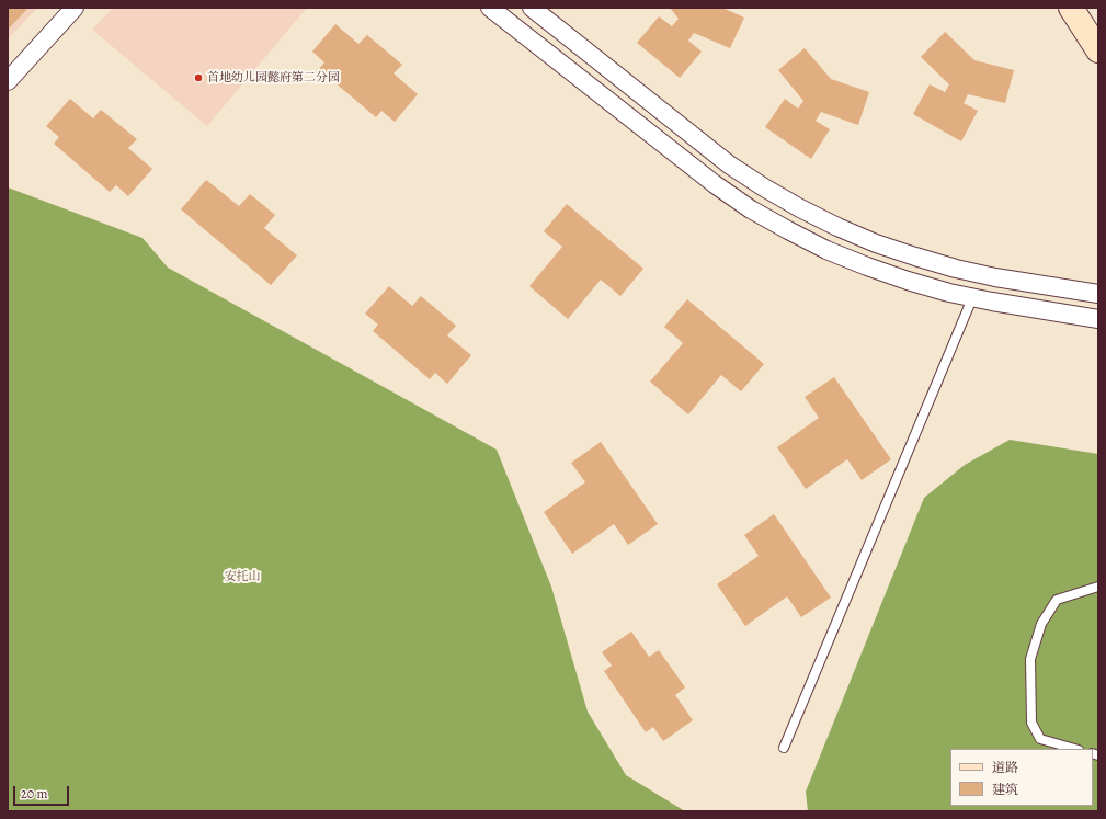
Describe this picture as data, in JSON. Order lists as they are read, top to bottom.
{
  "parks": ["安托山"],
  "places": ["首地幼儿园懿府第二分园"],
  "legend": ["道路", "建筑"],
  "scale_bar": "20 m"
}
